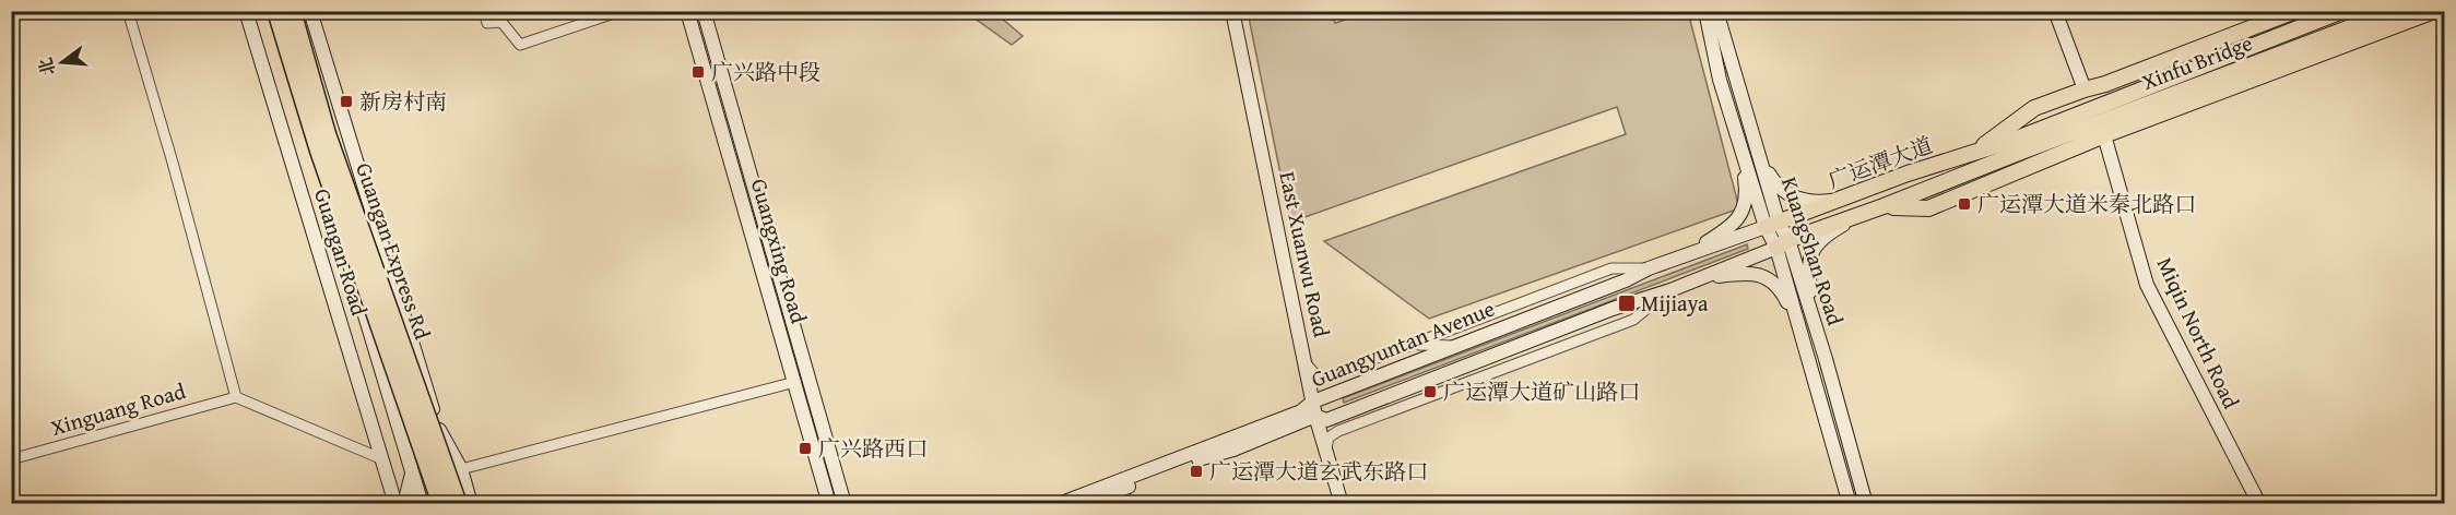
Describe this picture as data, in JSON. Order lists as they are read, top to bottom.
{
  "streets": {
    "highway": ["Guangan Express Rd"],
    "main road": [
      "Xinfu Bridge",
      "广运潭大道",
      "Guangxing Road",
      "KuangShan Road",
      "Guangan Road",
      "East Xuanwu Road",
      "Miqin North Road",
      "Guangyuntan Avenue"
    ],
    "street": ["Xinguang Road"]
  },
  "crossings": [
    ["Xinfu Bridge", "广运潭大道"],
    ["广运潭大道", "KuangShan Road"],
    ["广运潭大道", "Guangyuntan Avenue"],
    ["KuangShan Road", "Guangyuntan Avenue"],
    ["East Xuanwu Road", "Guangyuntan Avenue"]
  ],
  "places": {
    "transit": [
      "广兴路中段",
      "新房村南",
      "广运潭大道米秦北路口",
      "Mijiaya",
      "广运潭大道矿山路口",
      "广兴路西口",
      "广运潭大道玄武东路口"
    ]
  },
  "north": "left"
}
